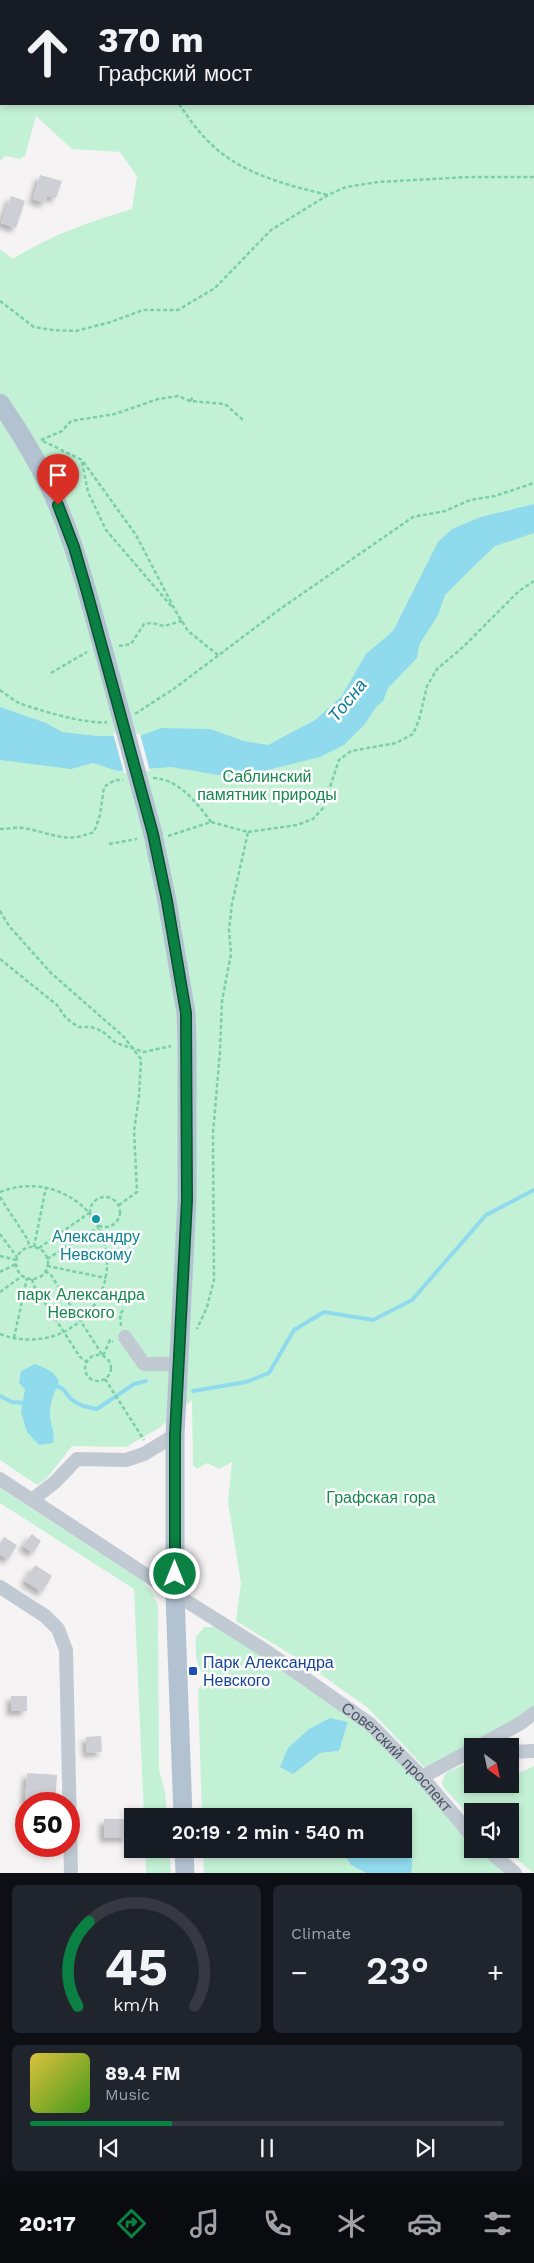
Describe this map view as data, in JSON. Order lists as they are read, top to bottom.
{
  "streets": {
    "street": ["Советский проспект"]
  },
  "water": ["Тосна"],
  "parks": ["Саблинский памятник природы", "парк Александра Невского", "Графская гора"],
  "places": {
    "other": ["Александру Невскому"],
    "transit": ["Парк Александра Невского"]
  },
  "north": "bottom right",
  "page": {
    "turn": ["370 m", "Графский мост"],
    "limit": "50",
    "trip": "20:19 · 2 min · 540 m",
    "tile": "Climate",
    "heat": ["−", "23°", "+"],
    "song": ["89.4 FM", "Music"],
    "tabs": "20:17",
    "gauge": ["45", "km/h"]
  }
}
